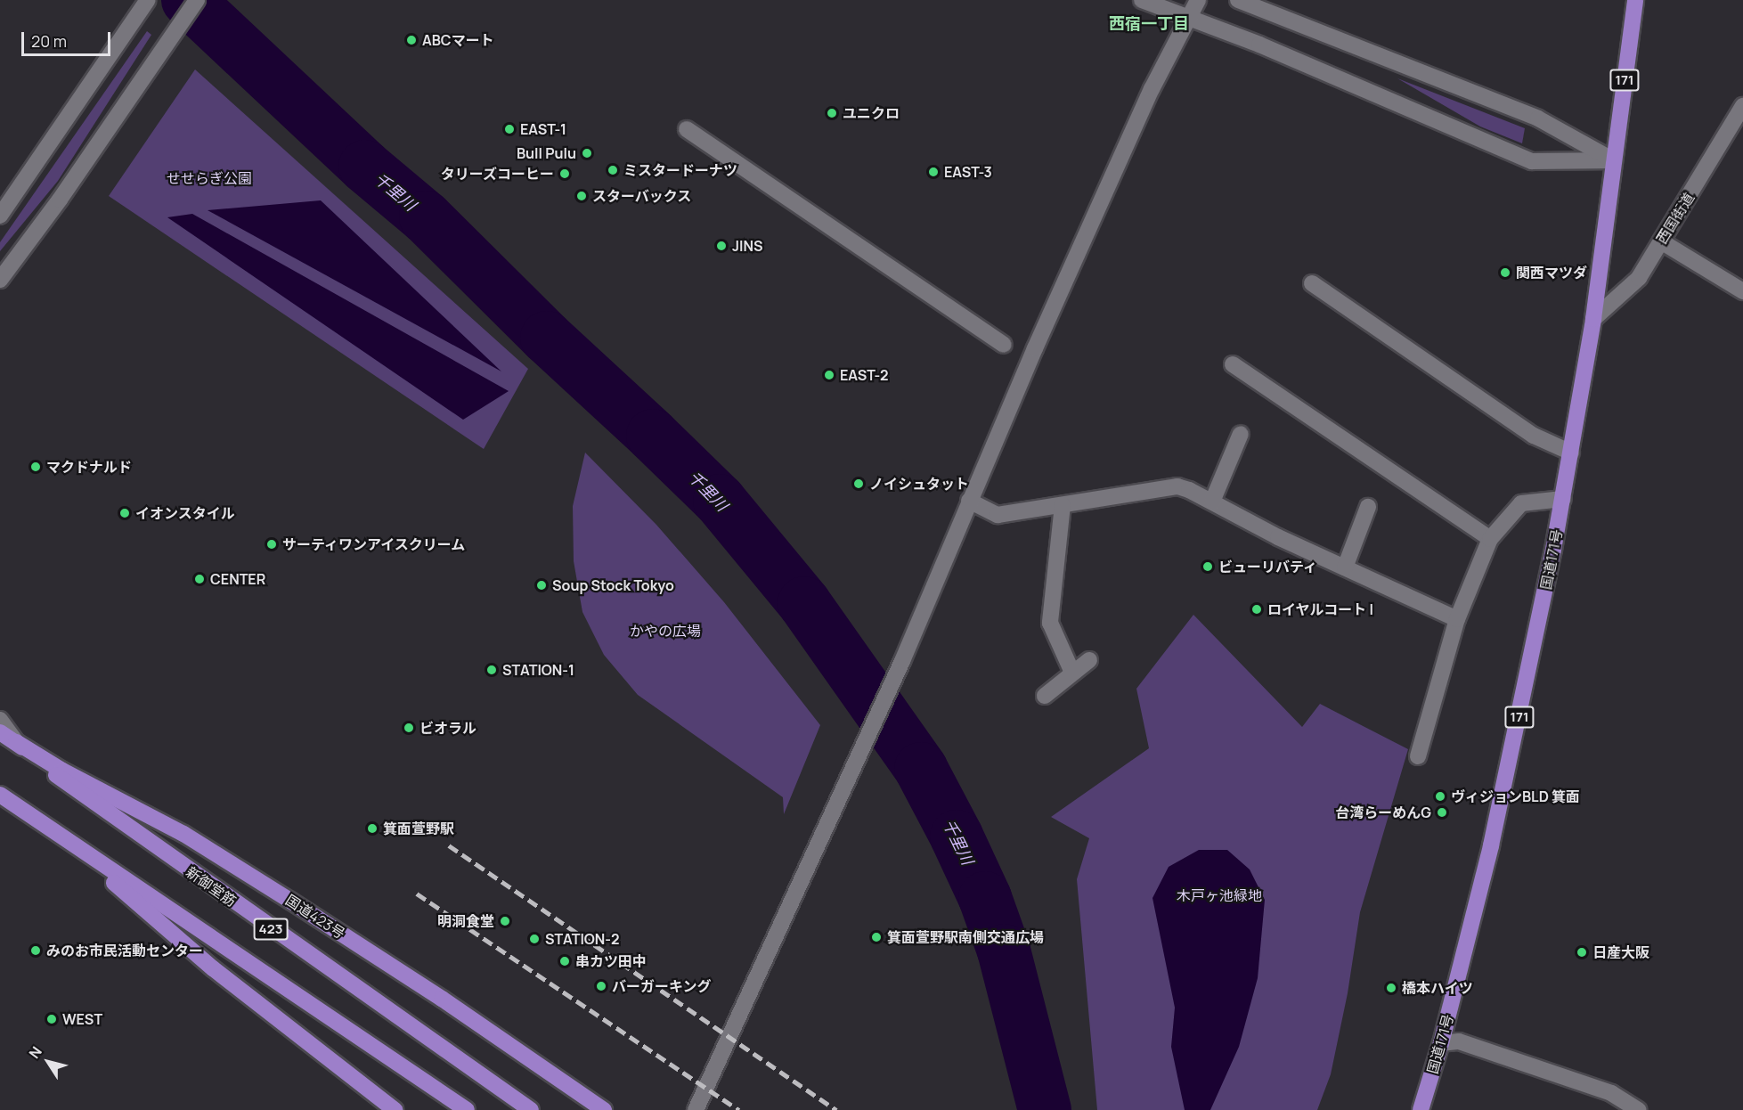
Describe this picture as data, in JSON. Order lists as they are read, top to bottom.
{
  "streets": {
    "highway": [
      "171",
      "国道171号",
      "新御堂筋",
      "国道423号",
      "423"
    ],
    "street": ["西国街道"]
  },
  "crossings": [
    ["西国街道", "国道171号"],
    ["新御堂筋", "国道423号"]
  ],
  "districts": ["西宿一丁目"],
  "water": ["千里川"],
  "parks": ["せせらぎ公園", "かやの広場", "木戸ヶ池緑地"],
  "places": [
    "ABCマート",
    "ユニクロ",
    "EAST-1",
    "Bull Pulu",
    "ミスタードーナツ",
    "EAST-3",
    "タリーズコーヒー",
    "スターバックス",
    "JINS",
    "関西マツダ",
    "EAST-2",
    "マクドナルド",
    "ノイシュタット",
    "イオンスタイル",
    "サーティワンアイスクリーム",
    "ビューリバティ",
    "CENTER",
    "Soup Stock Tokyo",
    "ロイヤルコート I",
    "STATION-1",
    "ビオラル",
    "ヴィジョンBLD 箕面",
    "台湾らーめんG",
    "箕面萱野駅",
    "明洞食堂",
    "箕面萱野駅南側交通広場",
    "STATION-2",
    "みのお市民活動センター",
    "日産大阪",
    "串カツ田中",
    "バーガーキング",
    "橋本ハイツ",
    "WEST"
  ],
  "scale_bar": "20 m",
  "north": "top left"
}
